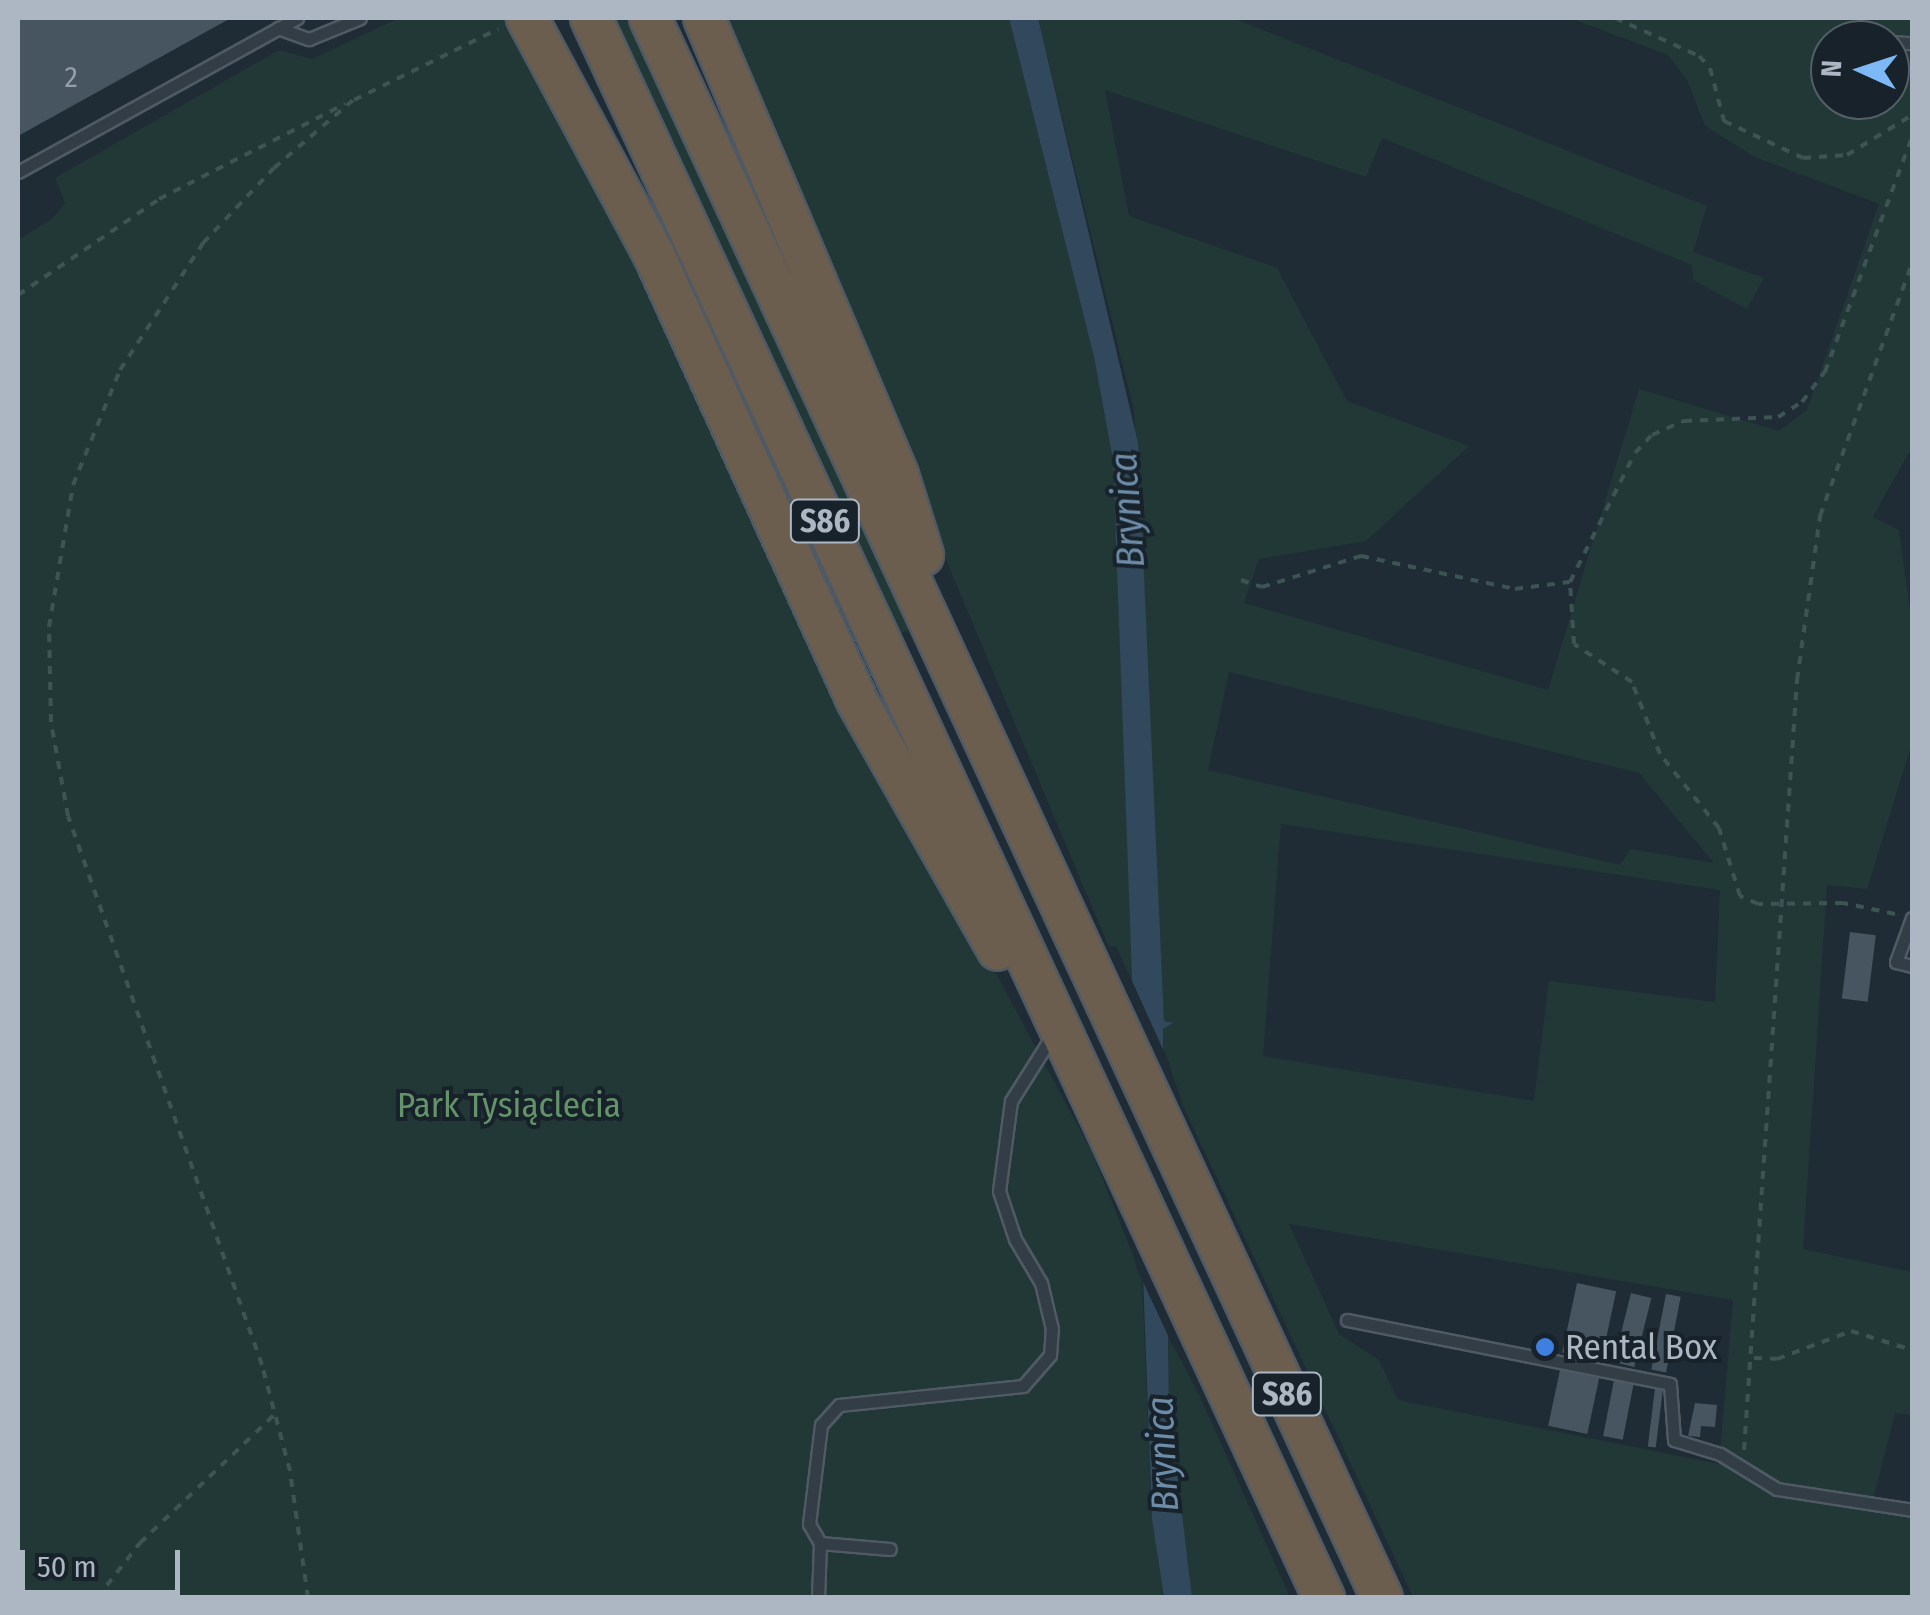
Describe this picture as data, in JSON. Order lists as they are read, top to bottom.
{
  "streets": {
    "highway": ["S86"]
  },
  "water": ["Brynica"],
  "parks": ["Park Tysiąclecia"],
  "places": ["Rental Box"],
  "house_numbers": ["2"],
  "scale_bar": "50 m",
  "north": "left"
}
